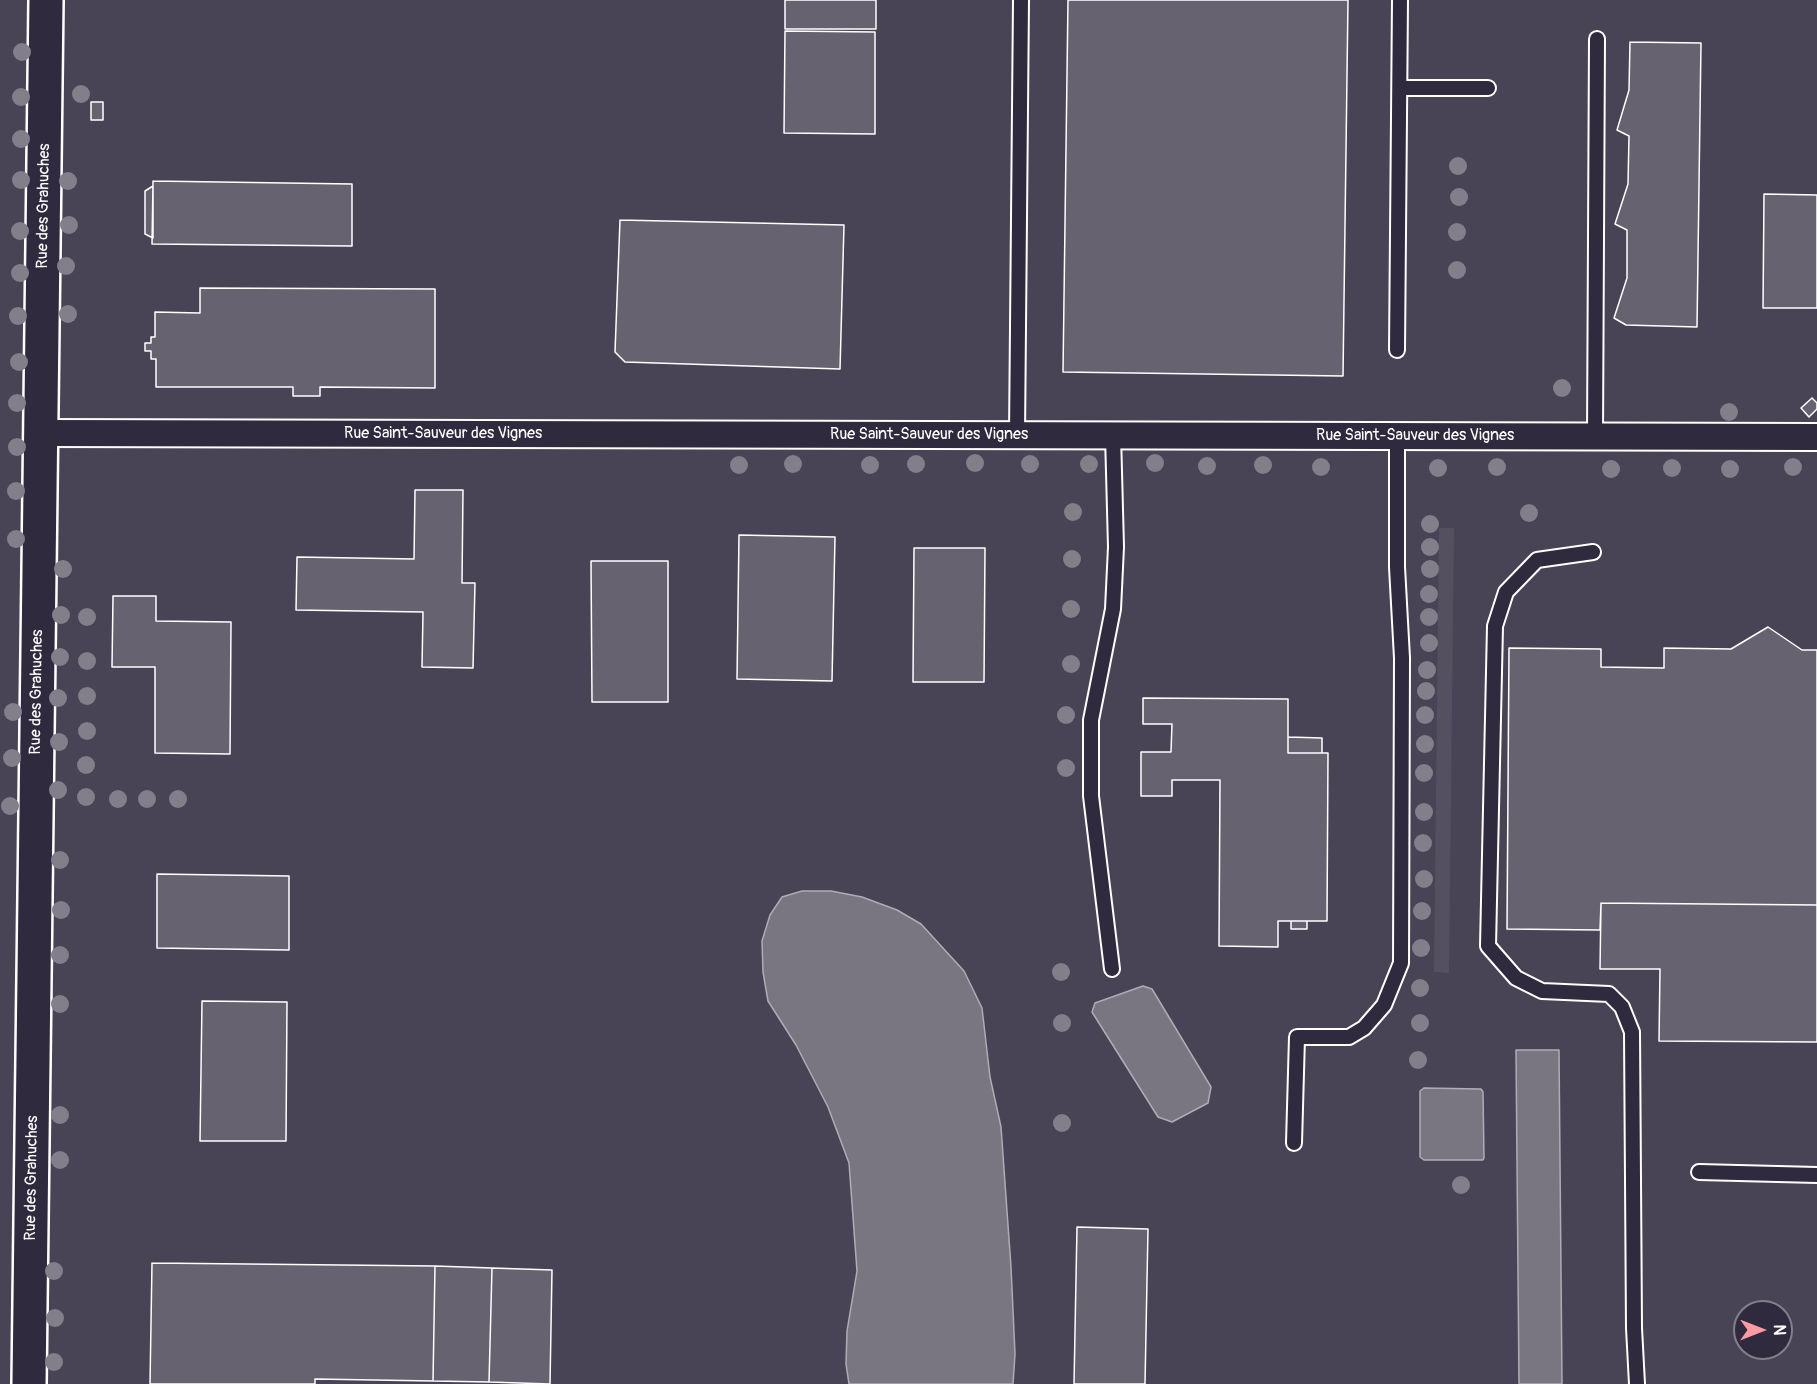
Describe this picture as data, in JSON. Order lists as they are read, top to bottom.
{
  "streets": {
    "street": ["Rue des Grahuches", "Rue Saint-Sauveur des Vignes"]
  },
  "crossings": [
    ["Rue des Grahuches", "Rue Saint-Sauveur des Vignes"]
  ],
  "north": "right"
}
